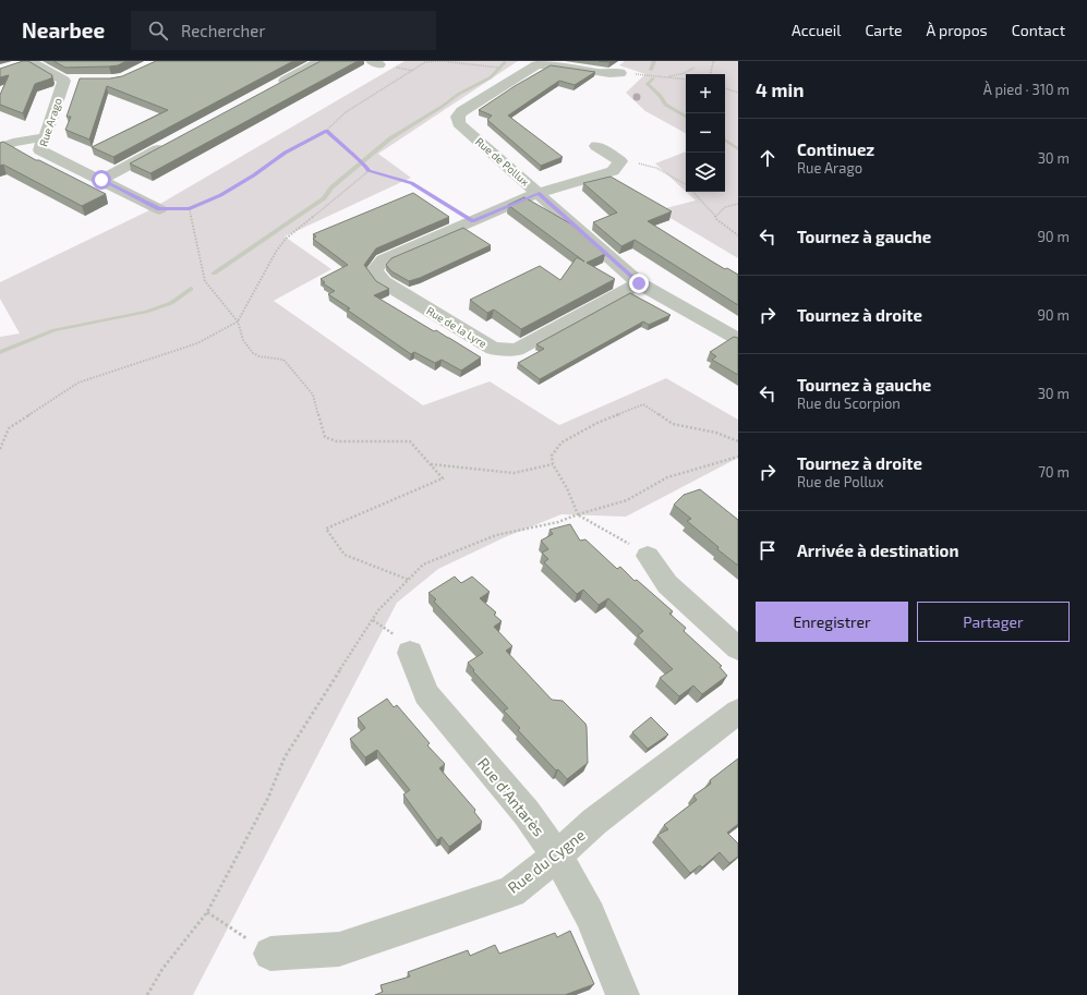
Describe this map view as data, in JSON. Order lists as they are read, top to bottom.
{
  "streets": {
    "street": [
      "Rue Arago",
      "Rue de Pollux",
      "Rue de la Lyre",
      "Rue d'Antarès",
      "Rue du Cygne"
    ]
  },
  "crossings": [
    ["Rue de Pollux", "Rue de la Lyre"],
    ["Rue d'Antarès", "Rue du Cygne"]
  ],
  "page": {
    "header": "Nearbee",
    "search": "Rechercher",
    "nav": [
      "Accueil",
      "Carte",
      "À propos",
      "Contact"
    ],
    "heading": ["4 min", "À pied · 310 m"],
    "map_buttons": ["+", "−"],
    "list": [
      ["Continuez", "Rue Arago", "30 m"],
      ["Tournez à gauche", "90 m"],
      ["Tournez à droite", "90 m"],
      ["Tournez à gauche", "Rue du Scorpion", "30 m"],
      ["Tournez à droite", "Rue de Pollux", "70 m"],
      "Arrivée à destination"
    ],
    "buttons": ["Enregistrer", "Partager"]
  }
}
